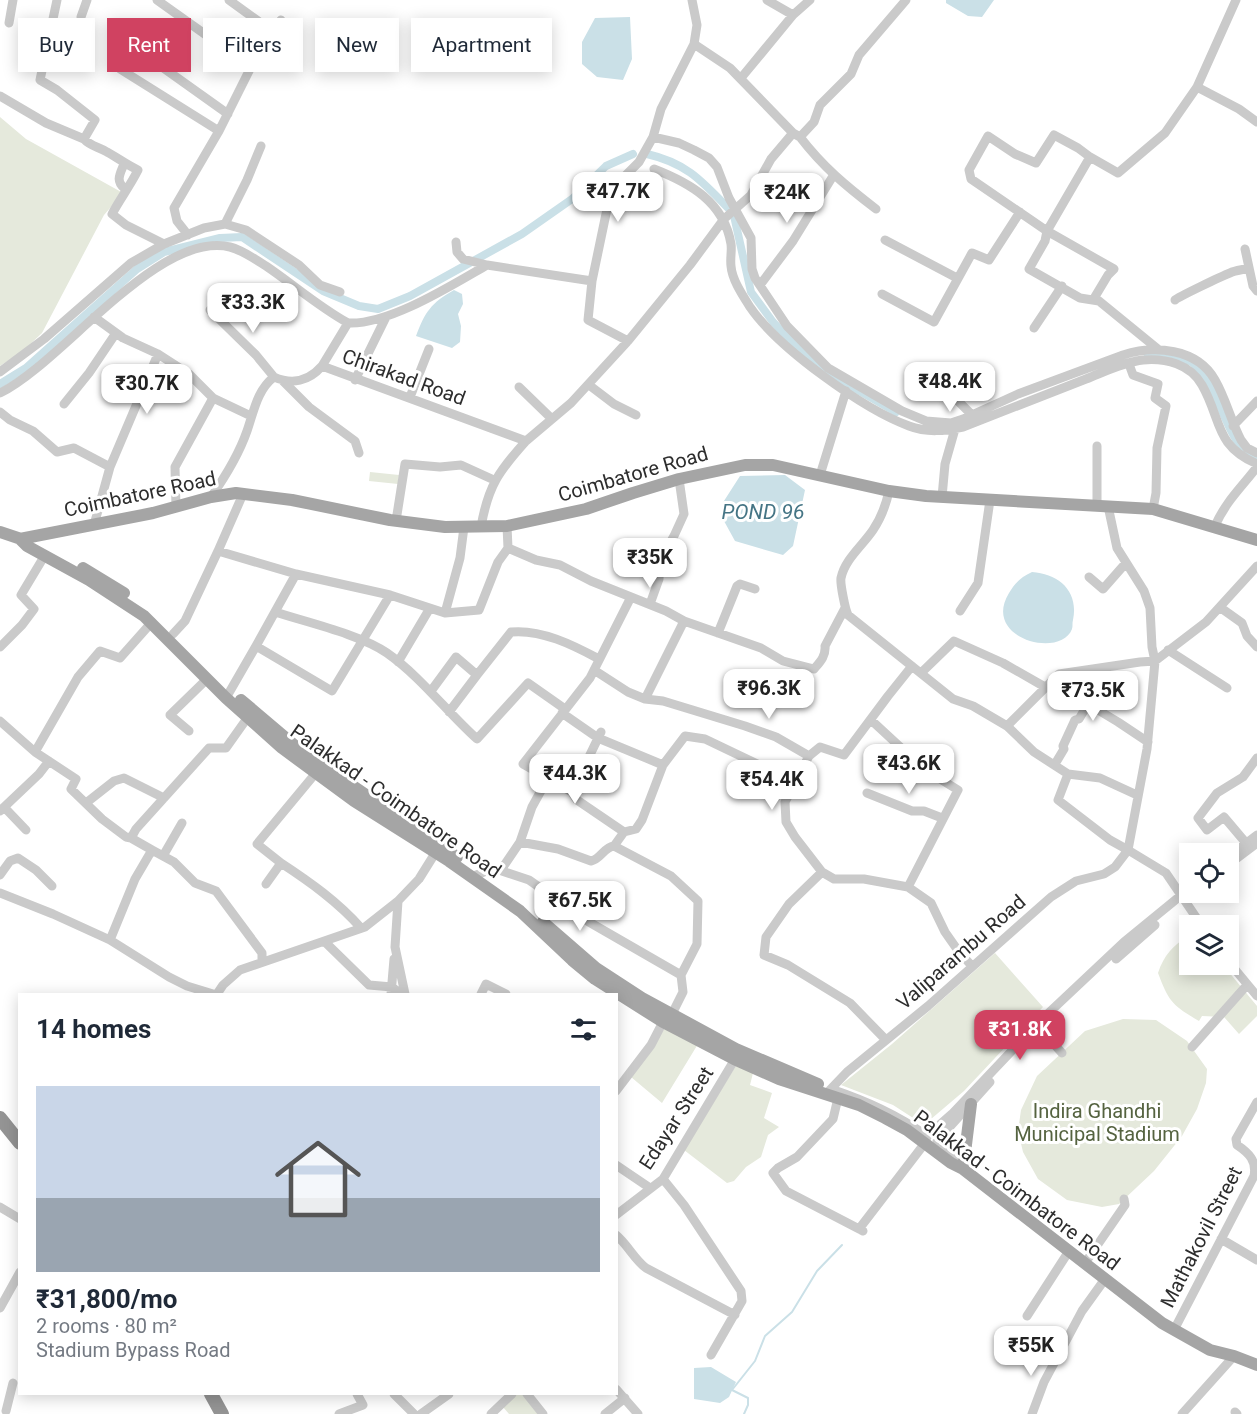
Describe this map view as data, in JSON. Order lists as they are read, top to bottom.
{
  "streets": {
    "main road": ["Coimbatore Road", "Palakkad - Coimbatore Road"],
    "street": [
      "Chirakad Road",
      "Valiparambu Road",
      "Edayar Street",
      "Mathakovil Street"
    ]
  },
  "crossings": [
    ["Coimbatore Road", "Palakkad - Coimbatore Road"],
    ["Palakkad - Coimbatore Road", "Valiparambu Road"],
    ["Palakkad - Coimbatore Road", "Edayar Street"],
    ["Palakkad - Coimbatore Road", "Mathakovil Street"]
  ],
  "water": ["POND 96"],
  "parks": ["Indira Ghandhi Municipal Stadium"],
  "page": {
    "chip": [
      "Buy",
      "Rent",
      "Filters",
      "New",
      "Apartment"
    ],
    "price": [
      "₹47.7K",
      "₹24K",
      "₹33.3K",
      "₹48.4K",
      "₹30.7K",
      "₹35K",
      "₹96.3K",
      "₹73.5K",
      "₹43.6K",
      "₹44.3K",
      "₹54.4K",
      "₹67.5K",
      "₹31.8K",
      "₹55K"
    ],
    "heading": "14 homes",
    "list": [
      {
        "name": "₹31,800/mo",
        "note": "2 rooms · 80 m² · Stadium Bypass Road"
      }
    ]
  }
}
